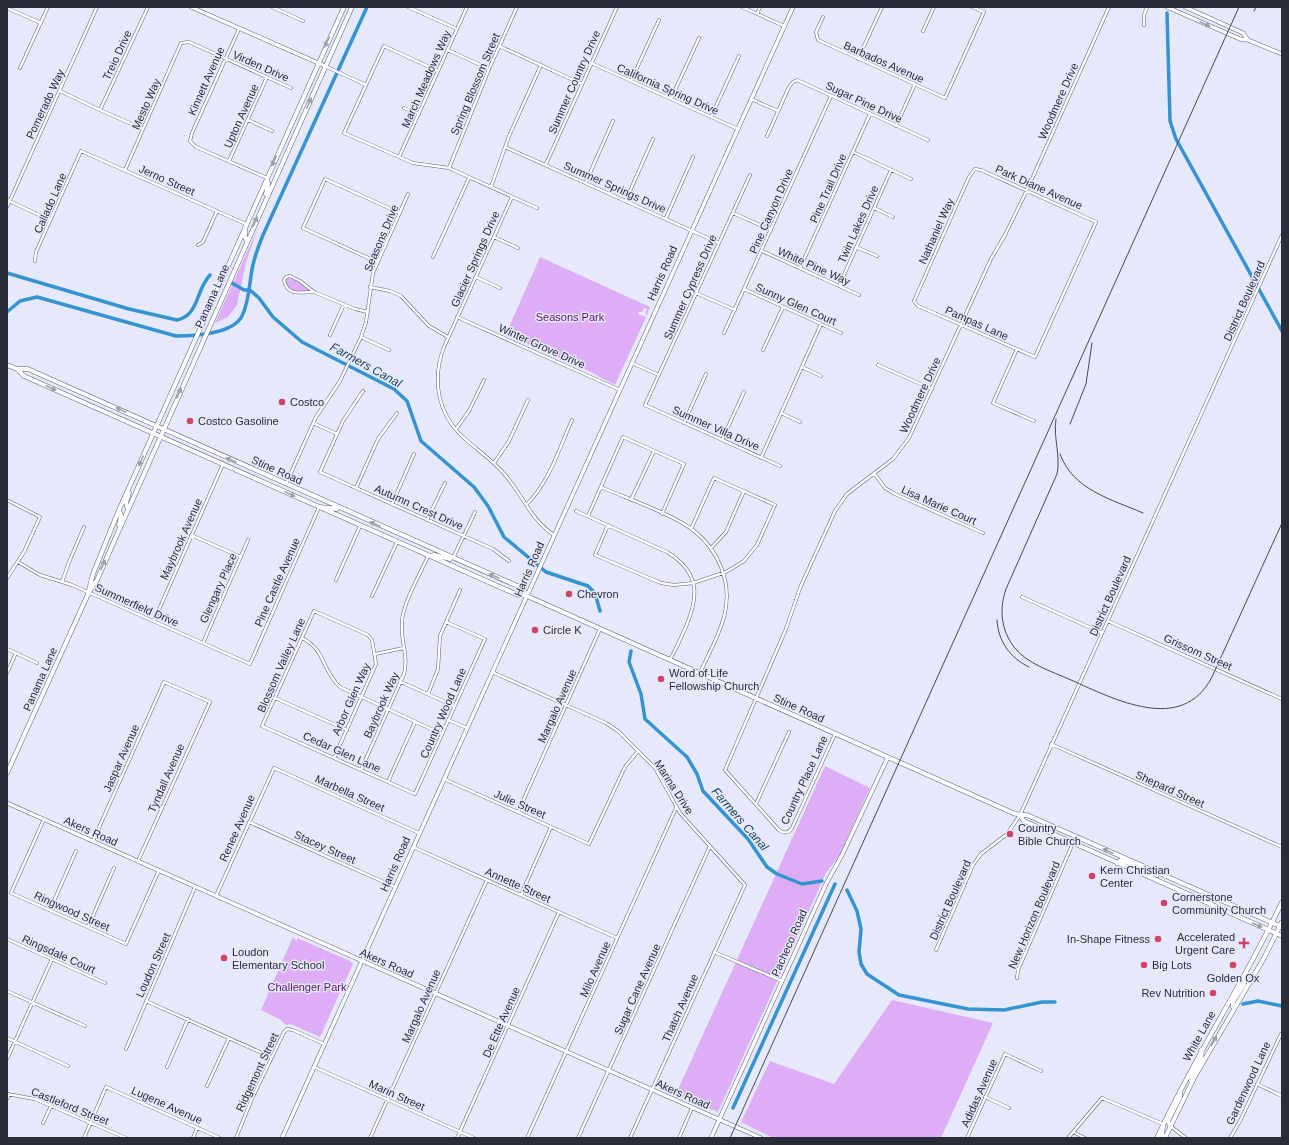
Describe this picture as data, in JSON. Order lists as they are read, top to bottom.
{
  "streets": {
    "main road": ["Panama Lane", "Stine Road", "White Lane"],
    "street": [
      "Treio Drive",
      "Barbados Avenue",
      "Virden Drive",
      "March Meadows Way",
      "Kinnett Avenue",
      "Summer Country Drive",
      "Spring Blossom Street",
      "California Spring Drive",
      "Woodmere Drive",
      "Sugar Pine Drive",
      "Pomerado Way",
      "Mesto Way",
      "Upton Avenue",
      "Jerno Street",
      "Summer Springs Drive",
      "Park Diane Avenue",
      "Pine Trail Drive",
      "Callado Lane",
      "Pine Canyon Drive",
      "Twin Lakes Drive",
      "Nathaniel Way",
      "Seasons Drive",
      "Glacier Springs Drive",
      "White Pine Way",
      "Harris Road",
      "Summer Cypress Drive",
      "District Boulevard",
      "Sunny Glen Court",
      "Pampas Lane",
      "Winter Grove Drive",
      "Summer Villa Drive",
      "Lisa Marie Court",
      "Autumn Crest Drive",
      "Maybrook Avenue",
      "Pine Castle Avenue",
      "Glengary Place",
      "Summerfield Drive",
      "Grissom Street",
      "Blossom Valley Lane",
      "Arbor Glen Way",
      "Baybrook Way",
      "Margalo Avenue",
      "Country Wood Lane",
      "Cedar Glen Lane",
      "Jaspar Avenue",
      "Tyndall Avenue",
      "Country Place Lane",
      "Marina Drive",
      "Shepard Street",
      "Marbella Street",
      "Julie Street",
      "Renee Avenue",
      "Akers Road",
      "Stacey Street",
      "Annette Street",
      "Ringwood Street",
      "New Horizon Boulevard",
      "Pacheco Road",
      "Ringsdale Court",
      "Loudon Street",
      "Milo Avenue",
      "Sugar Cane Avenue",
      "Thatch Avenue",
      "De Ette Avenue",
      "Ridgemont Street",
      "Gardenwood Lane",
      "Adidas Avenue",
      "Marin Street",
      "Lugene Avenue",
      "Castleford Street"
    ]
  },
  "crossings": [
    ["Virden Drive", "Kinnett Avenue"],
    ["Virden Drive", "Mesto Way"],
    ["Virden Drive", "Upton Avenue"],
    ["Kinnett Avenue", "Upton Avenue"],
    ["Summer Country Drive", "California Spring Drive"],
    ["Summer Country Drive", "Summer Springs Drive"],
    ["California Spring Drive", "Harris Road"],
    ["Woodmere Drive", "Park Diane Avenue"],
    ["Woodmere Drive", "Pampas Lane"],
    ["Woodmere Drive", "Stine Road"],
    ["Woodmere Drive", "Lisa Marie Court"],
    ["Woodmere Drive", "Country Place Lane"],
    ["Sugar Pine Drive", "Pine Trail Drive"],
    ["Sugar Pine Drive", "Pine Canyon Drive"],
    ["Mesto Way", "Jerno Street"],
    ["Jerno Street", "Callado Lane"],
    ["Jerno Street", "Panama Lane"],
    ["Summer Springs Drive", "Harris Road"],
    ["Summer Springs Drive", "Summer Cypress Drive"],
    ["Park Diane Avenue", "Nathaniel Way"],
    ["Park Diane Avenue", "Pampas Lane"],
    ["Pine Trail Drive", "White Pine Way"],
    ["Pine Canyon Drive", "White Pine Way"],
    ["Pine Canyon Drive", "Sunny Glen Court"],
    ["Twin Lakes Drive", "White Pine Way"],
    ["Nathaniel Way", "Pampas Lane"],
    ["Seasons Drive", "Stine Road"],
    ["Glacier Springs Drive", "Harris Road"],
    ["Glacier Springs Drive", "Winter Grove Drive"],
    ["Harris Road", "Winter Grove Drive"],
    ["Harris Road", "Stine Road"],
    ["Harris Road", "Marina Drive"],
    ["Harris Road", "Marbella Street"],
    ["Harris Road", "Julie Street"],
    ["Harris Road", "Akers Road"],
    ["Harris Road", "Stacey Street"],
    ["Harris Road", "Annette Street"],
    ["Harris Road", "Ridgemont Street"],
    ["Harris Road", "Marin Street"],
    ["Summer Cypress Drive", "Summer Villa Drive"],
    ["Panama Lane", "Stine Road"],
    ["Panama Lane", "Summerfield Drive"],
    ["District Boulevard", "Stine Road"],
    ["District Boulevard", "Grissom Street"],
    ["District Boulevard", "Shepard Street"],
    ["Stine Road", "Maybrook Avenue"],
    ["Stine Road", "Pine Castle Avenue"],
    ["Stine Road", "Baybrook Way"],
    ["Stine Road", "Margalo Avenue"],
    ["Stine Road", "Country Place Lane"],
    ["Stine Road", "New Horizon Boulevard"],
    ["Stine Road", "Pacheco Road"],
    ["Stine Road", "White Lane"],
    ["Maybrook Avenue", "Summerfield Drive"],
    ["Pine Castle Avenue", "Summerfield Drive"],
    ["Glengary Place", "Summerfield Drive"],
    ["Blossom Valley Lane", "Arbor Glen Way"],
    ["Blossom Valley Lane", "Cedar Glen Lane"],
    ["Arbor Glen Way", "Cedar Glen Lane"],
    ["Baybrook Way", "Cedar Glen Lane"],
    ["Margalo Avenue", "Marina Drive"],
    ["Margalo Avenue", "Julie Street"],
    ["Margalo Avenue", "Akers Road"],
    ["Margalo Avenue", "Annette Street"],
    ["Margalo Avenue", "Marin Street"],
    ["Country Wood Lane", "Cedar Glen Lane"],
    ["Jaspar Avenue", "Tyndall Avenue"],
    ["Jaspar Avenue", "Akers Road"],
    ["Tyndall Avenue", "Akers Road"],
    ["Marina Drive", "Julie Street"],
    ["Marina Drive", "Milo Avenue"],
    ["Marina Drive", "Sugar Cane Avenue"],
    ["Marina Drive", "Thatch Avenue"],
    ["Marbella Street", "Renee Avenue"],
    ["Renee Avenue", "Akers Road"],
    ["Renee Avenue", "Stacey Street"],
    ["Akers Road", "Ringwood Street"],
    ["Akers Road", "Pacheco Road"],
    ["Akers Road", "Loudon Street"],
    ["Akers Road", "Milo Avenue"],
    ["Akers Road", "Sugar Cane Avenue"],
    ["Akers Road", "Thatch Avenue"],
    ["Akers Road", "De Ette Avenue"],
    ["Annette Street", "Milo Avenue"],
    ["Annette Street", "De Ette Avenue"],
    ["De Ette Avenue", "Marin Street"],
    ["Lugene Avenue", "Castleford Street"]
  ],
  "water": ["Farmers Canal"],
  "parks": ["Seasons Park", "Challenger Park"],
  "places": {
    "other": [
      "Costco",
      "Costco Gasoline",
      "Chevron",
      "Circle K",
      "Word of Life Fellowship Church",
      "Country Bible Church",
      "Kern Christian Center",
      "Cornerstone Community Church",
      "In-Shape Fitness",
      "Loudon Elementary School",
      "Big Lots",
      "Golden Ox",
      "Rev Nutrition"
    ],
    "health": ["Accelerated Urgent Care"]
  }
}
